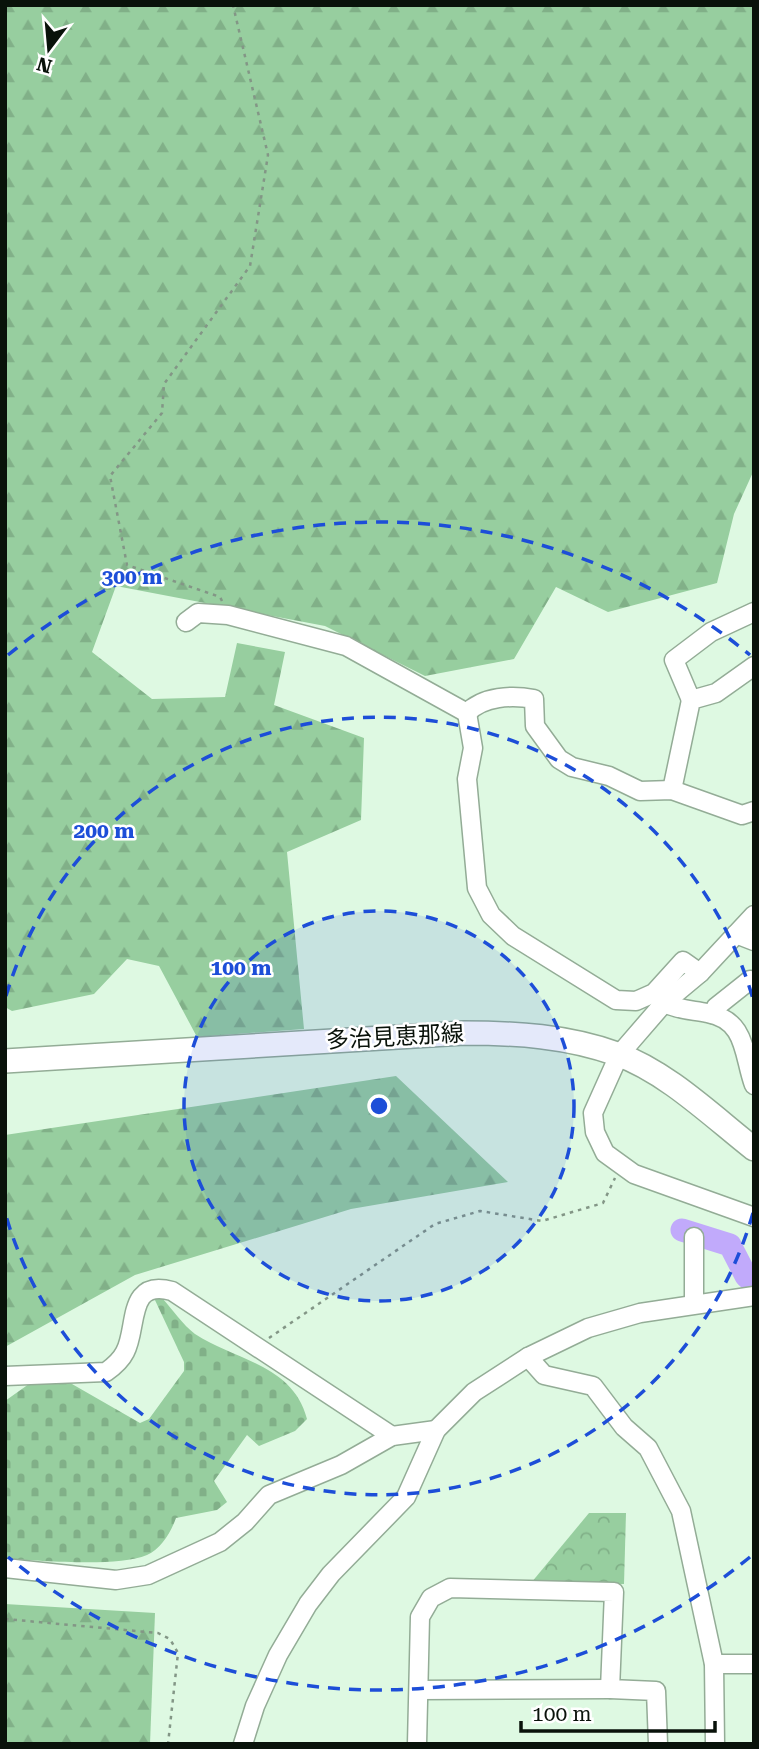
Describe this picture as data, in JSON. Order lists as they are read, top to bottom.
{
  "streets": {
    "main road": ["多治見恵那線"]
  },
  "scale_bar": "100 m",
  "north": "bottom",
  "rings": ["300 m", "200 m", "100 m"]
}
